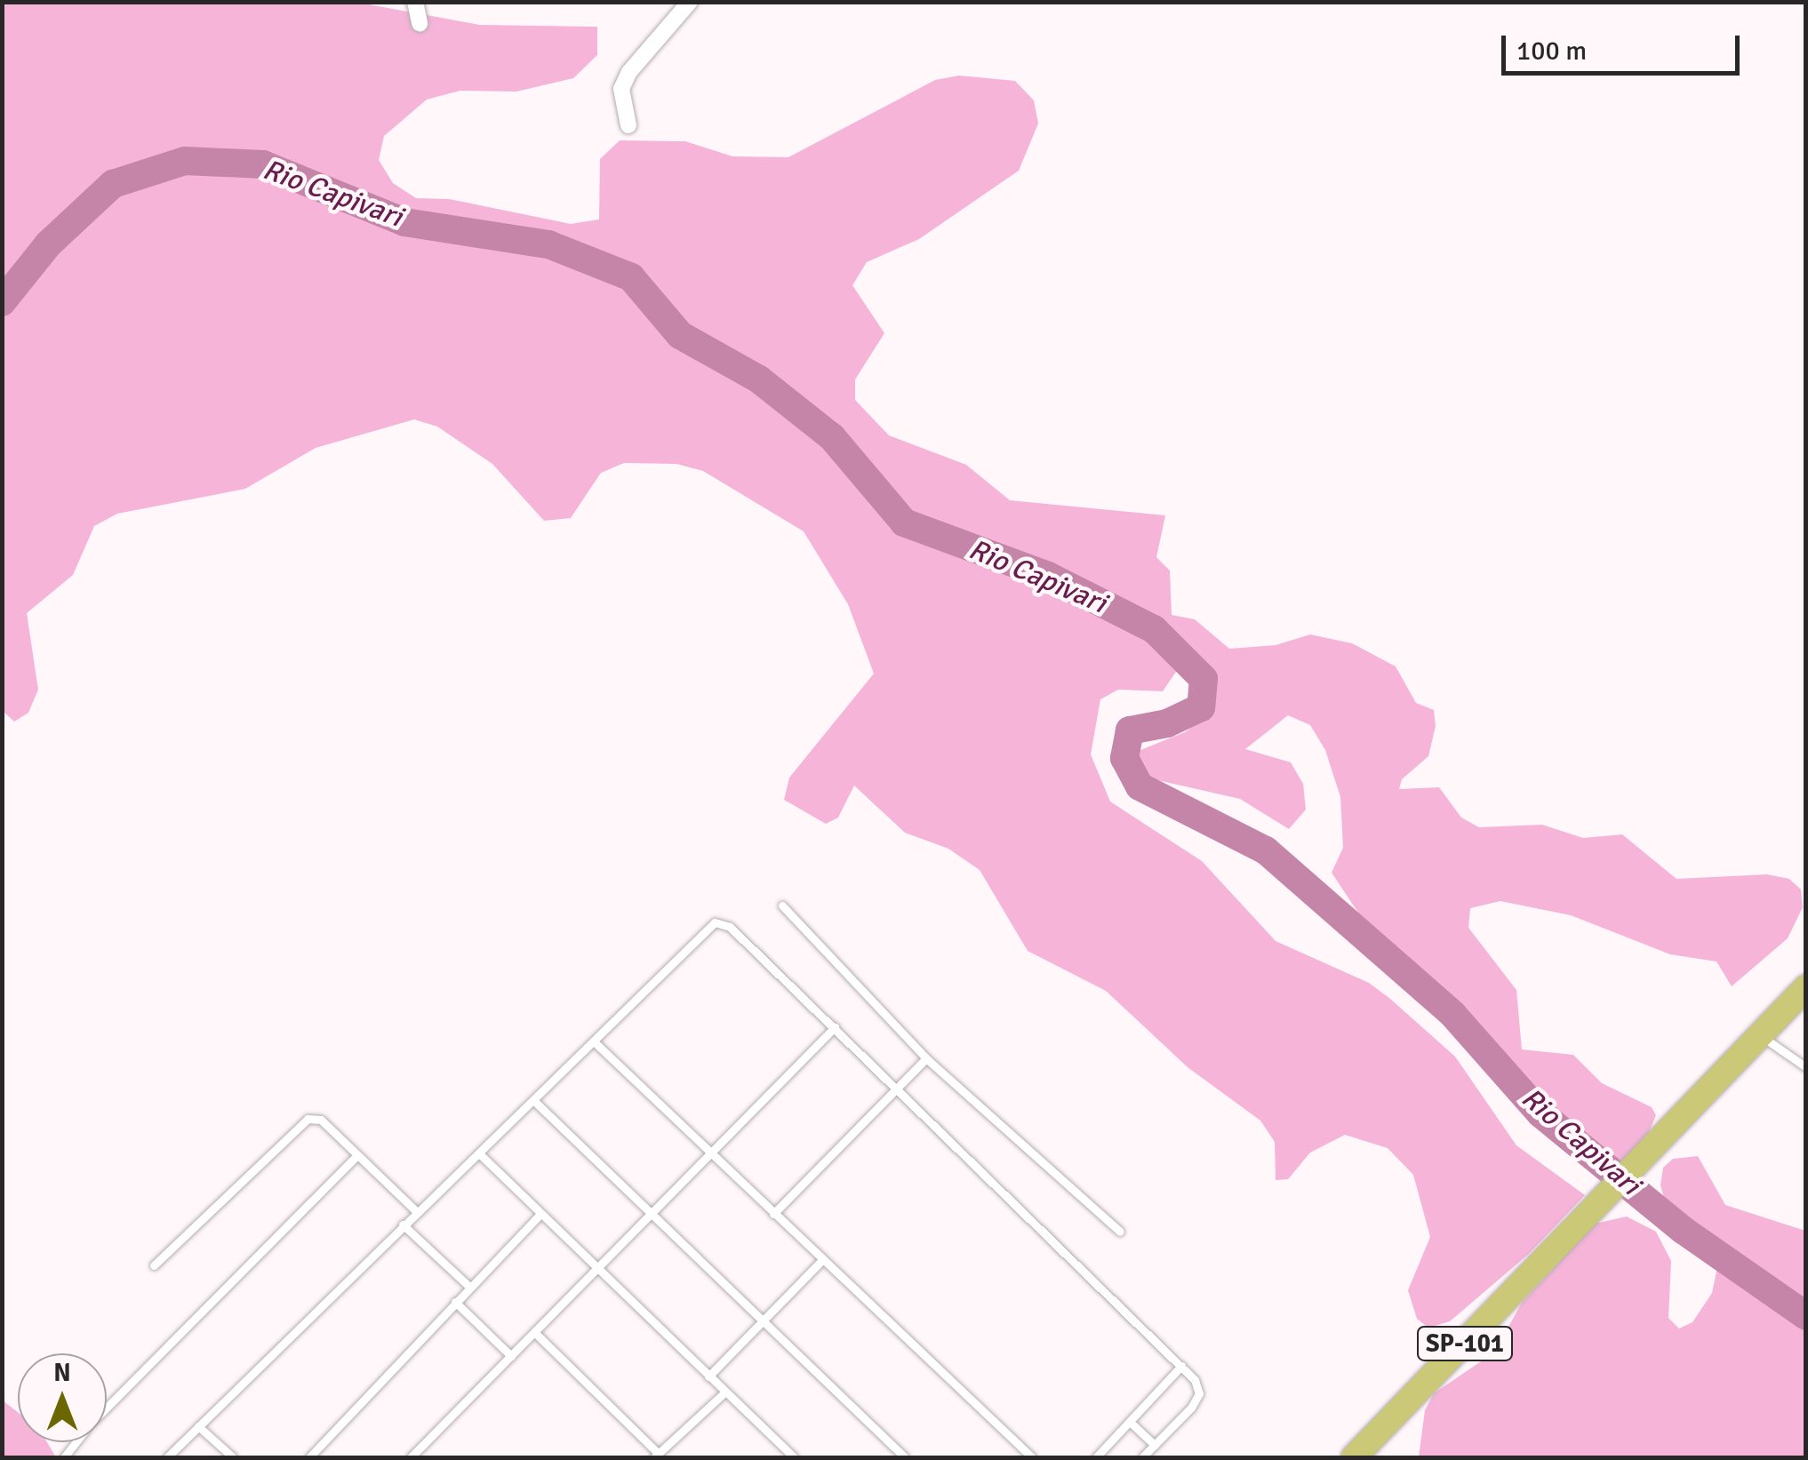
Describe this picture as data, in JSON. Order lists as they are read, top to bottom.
{
  "streets": {
    "main road": ["SP-101"]
  },
  "water": ["Rio Capivari"],
  "scale_bar": "100 m",
  "north": "top"
}
